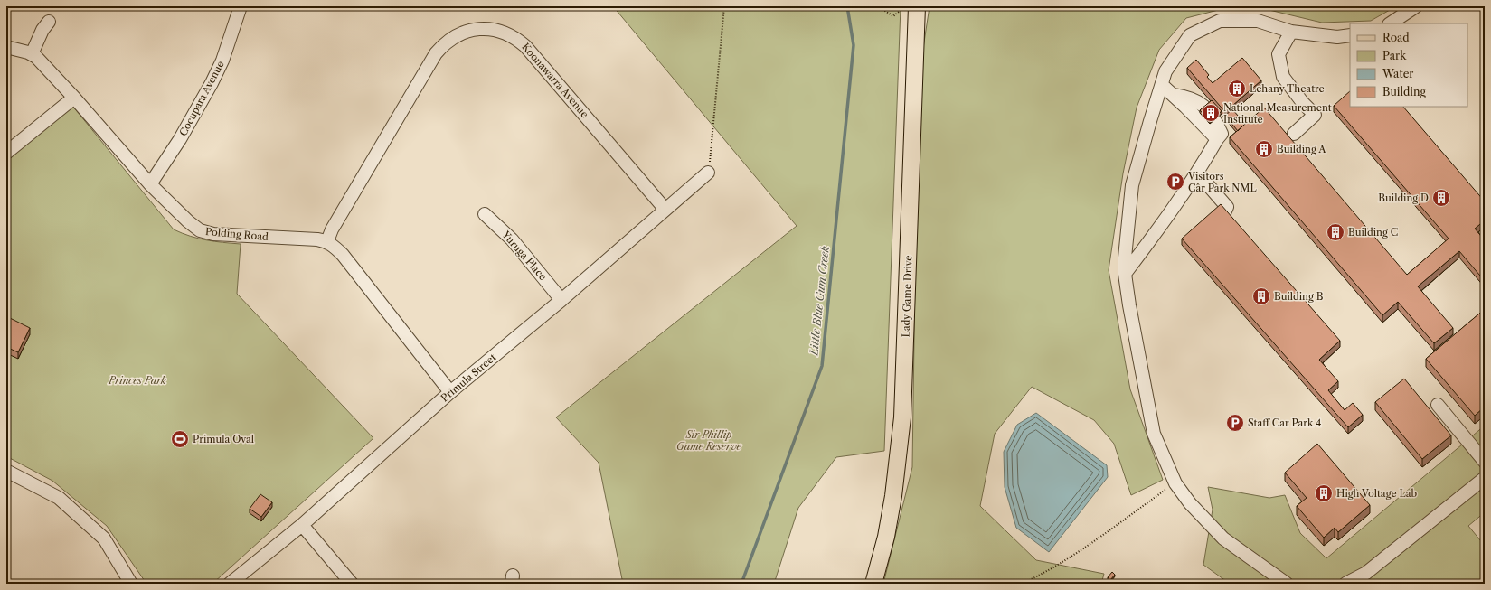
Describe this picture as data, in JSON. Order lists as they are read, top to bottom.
{
  "streets": {
    "main road": ["Lady Game Drive"],
    "street": [
      "Koonawarra Avenue",
      "Cocupara Avenue",
      "Polding Road",
      "Yuruga Place",
      "Primula Street"
    ]
  },
  "crossings": [
    ["Koonawarra Avenue", "Polding Road"],
    ["Koonawarra Avenue", "Primula Street"],
    ["Cocupara Avenue", "Polding Road"],
    ["Yuruga Place", "Primula Street"]
  ],
  "water": ["Little Blue Gum Creek"],
  "parks": ["Princes Park", "Sir Phillip Game Reserve"],
  "places": {
    "building": [
      "Lehany Theatre",
      "National Measurement Institute",
      "Building A",
      "Building D",
      "Building C",
      "Building B",
      "High Voltage Lab"
    ],
    "parking": ["Visitors Car Park NML", "Staff Car Park 4"],
    "sports": ["Primula Oval"]
  },
  "legend": [
    "Road",
    "Park",
    "Water",
    "Building"
  ]
}
